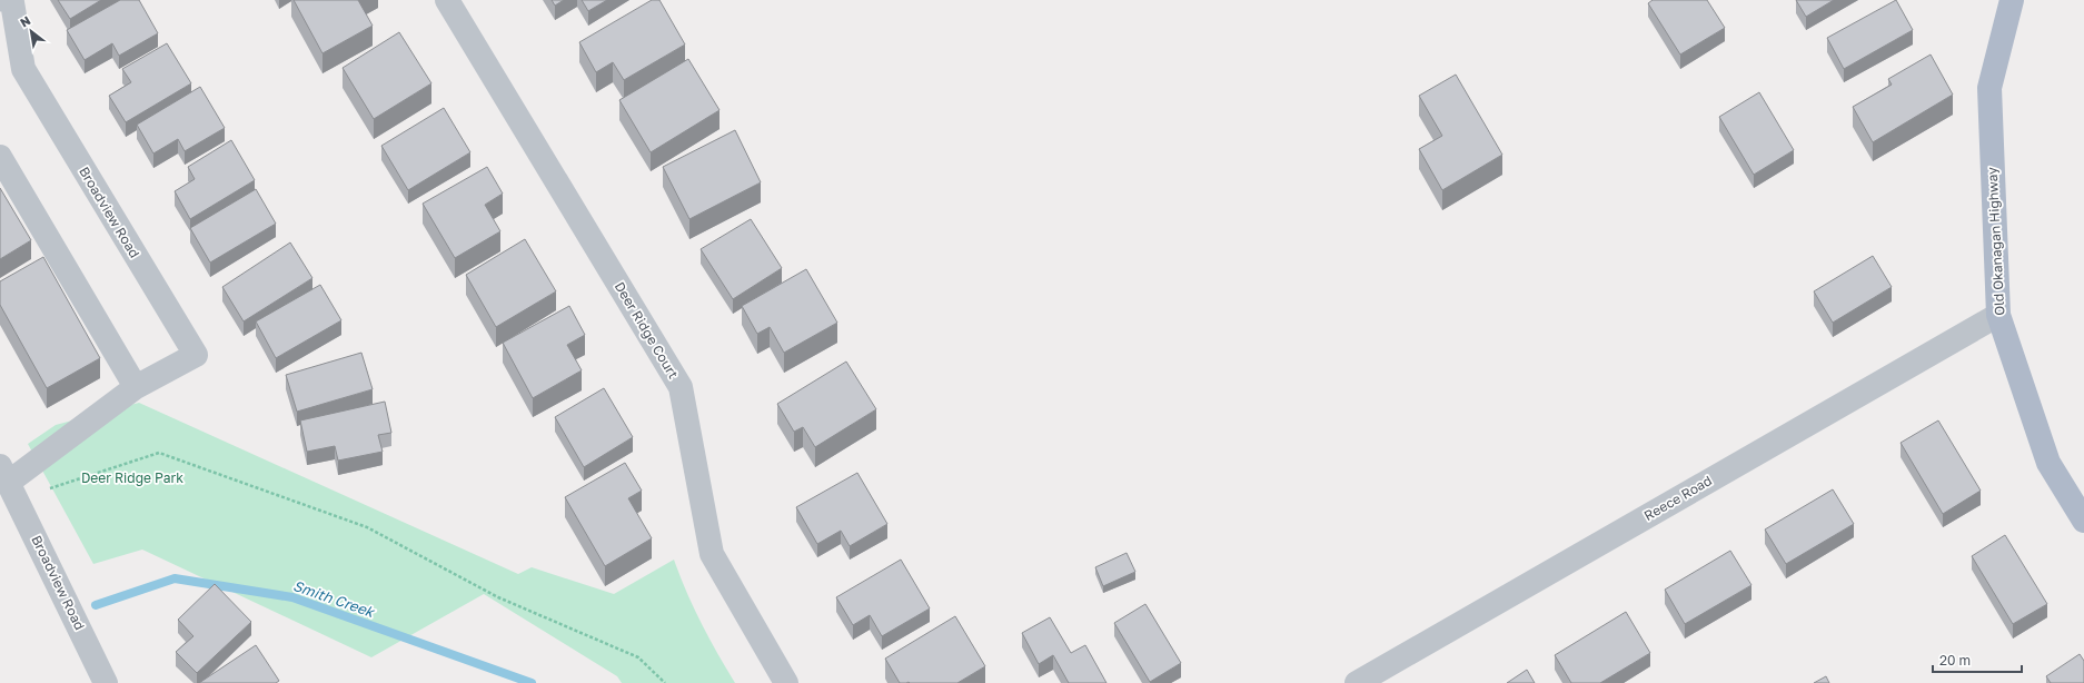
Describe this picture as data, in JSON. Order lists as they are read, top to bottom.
{
  "streets": {
    "main road": ["Old Okanagan Highway"],
    "street": ["Broadview Road", "Deer Ridge Court", "Reece Road"]
  },
  "crossings": [
    ["Old Okanagan Highway", "Reece Road"]
  ],
  "water": ["Smith Creek"],
  "parks": ["Deer Ridge Park"],
  "scale_bar": "20 m",
  "north": "top left"
}
